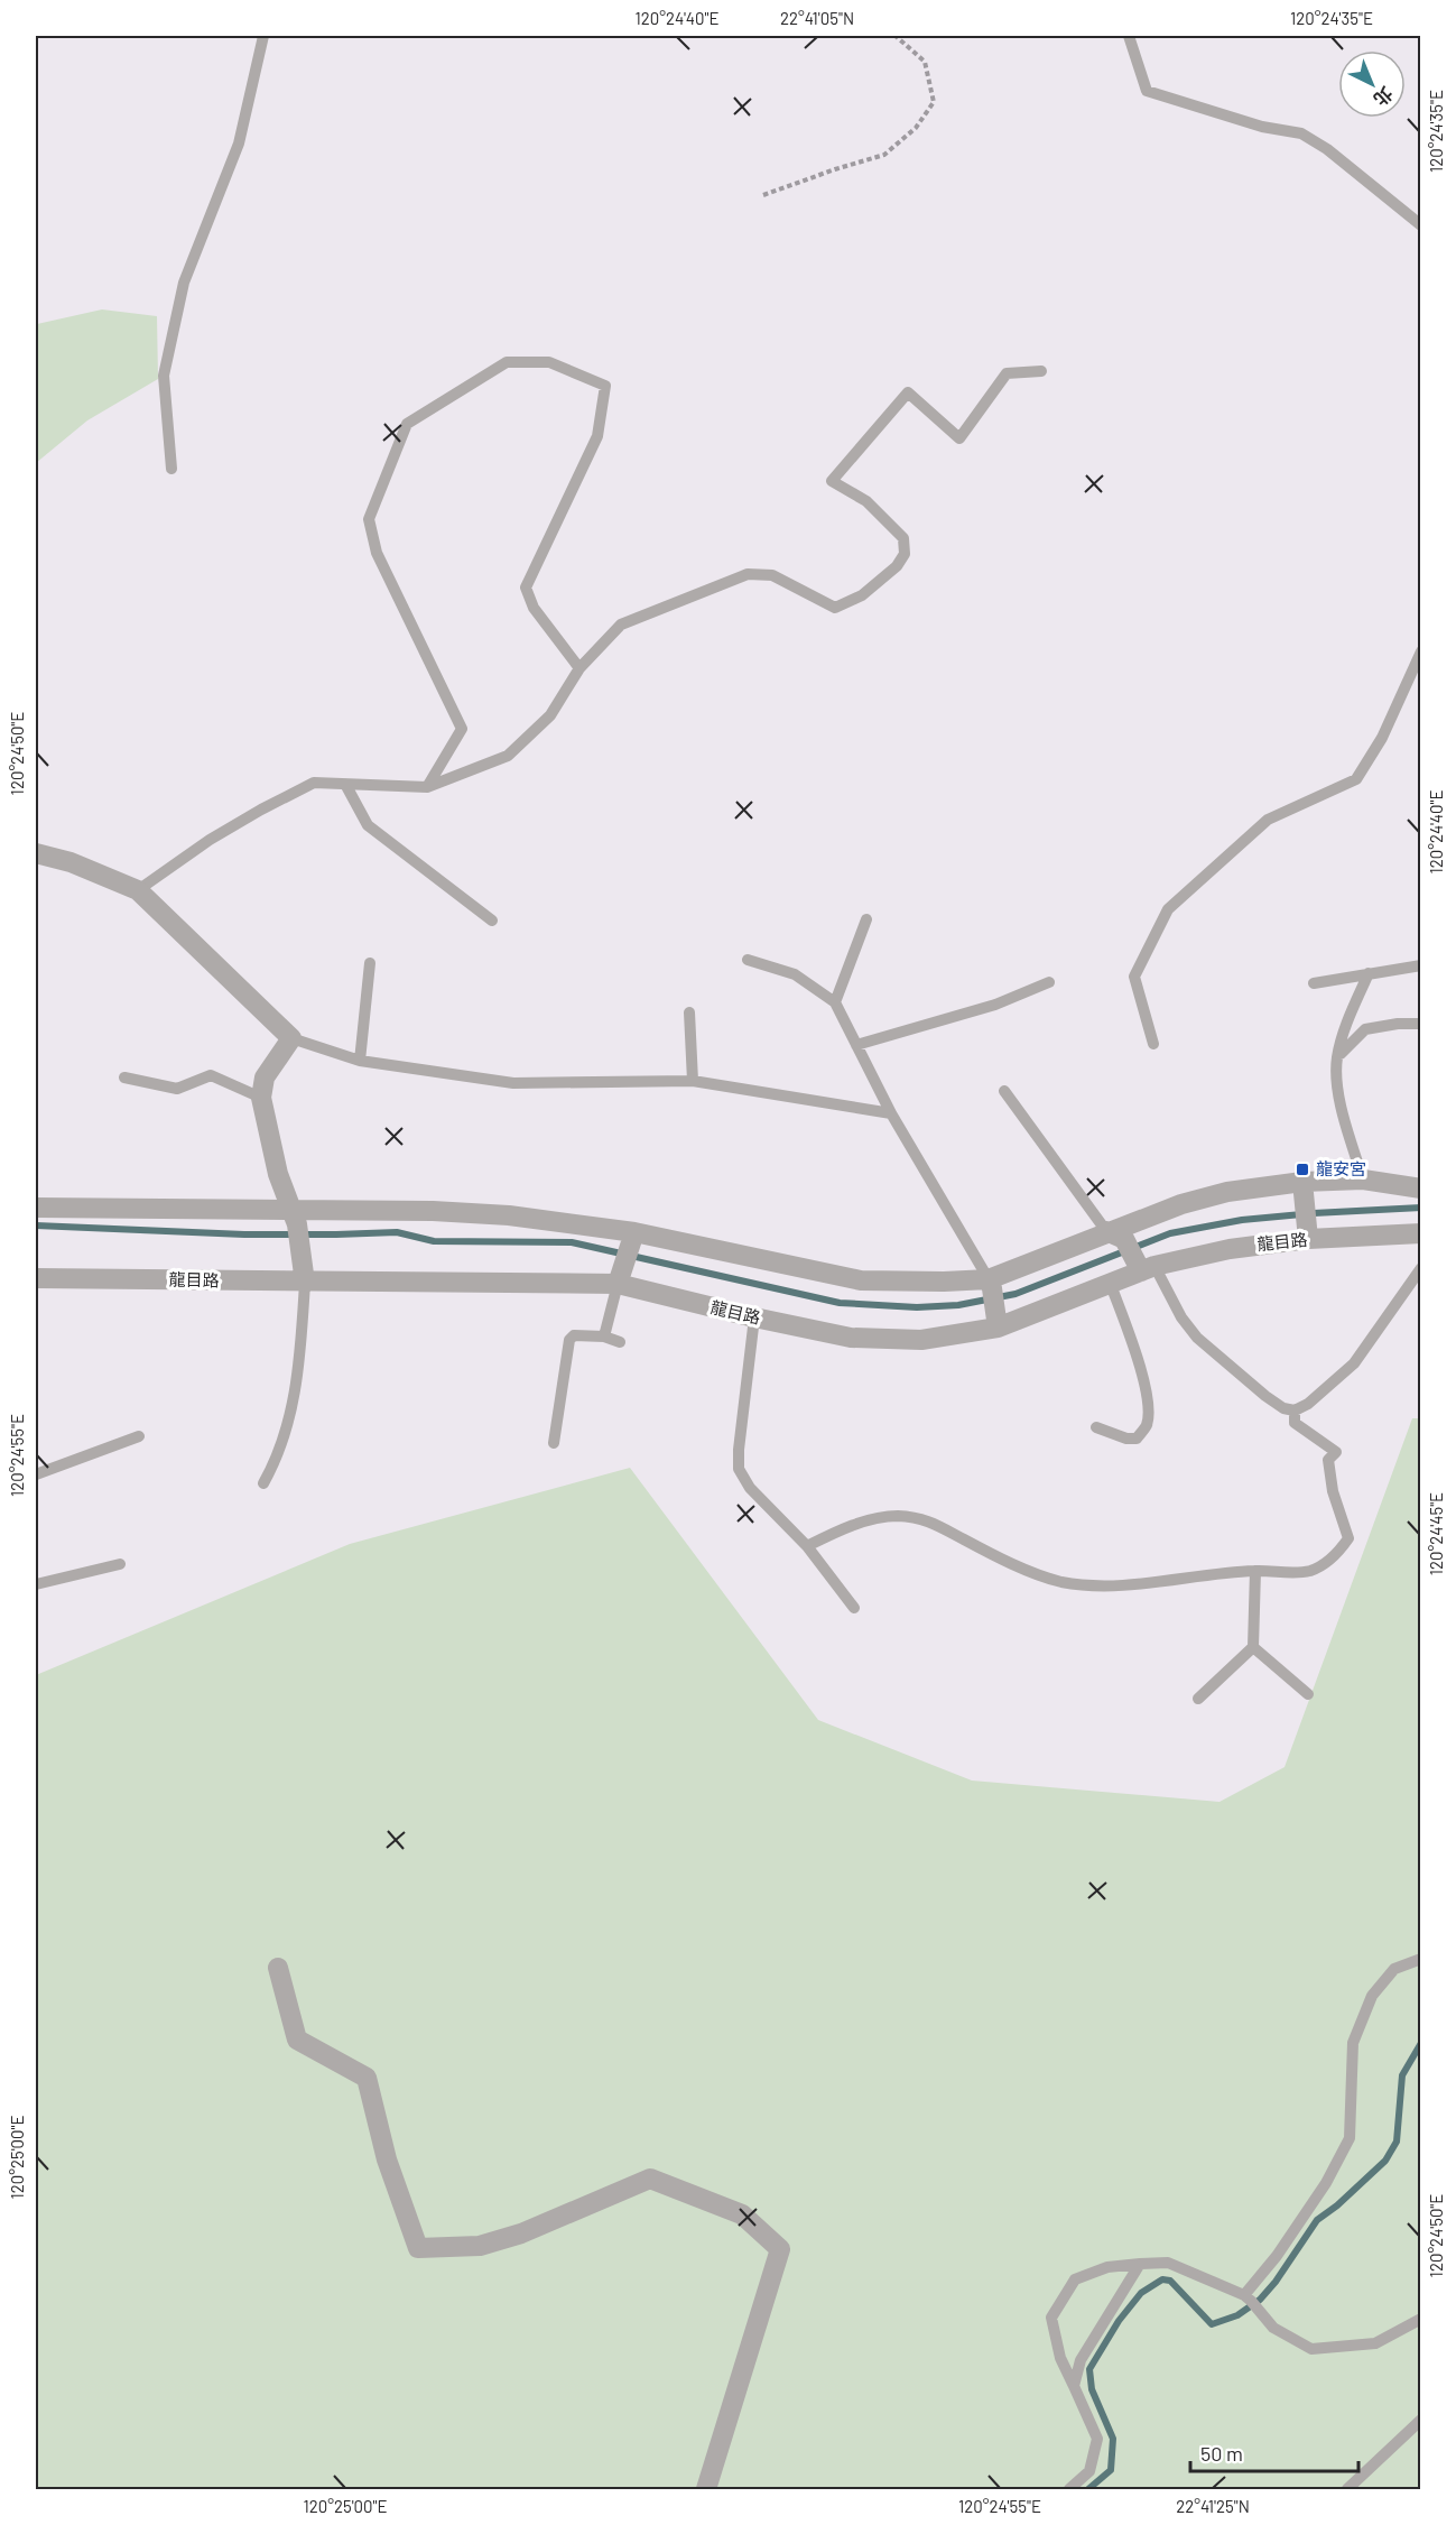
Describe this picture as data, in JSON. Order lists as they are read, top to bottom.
{
  "streets": {
    "street": ["龍目路"]
  },
  "places": {
    "transit": ["龍安宮"]
  },
  "scale_bar": "50 m",
  "north": "bottom right",
  "coordinates": [
    "120°24'40\"E",
    "22°41'05\"N",
    "120°24'35\"E",
    "120°24'50\"E",
    "120°24'55\"E",
    "120°24'45\"E",
    "120°25'00\"E",
    "22°41'25\"N"
  ]
}
